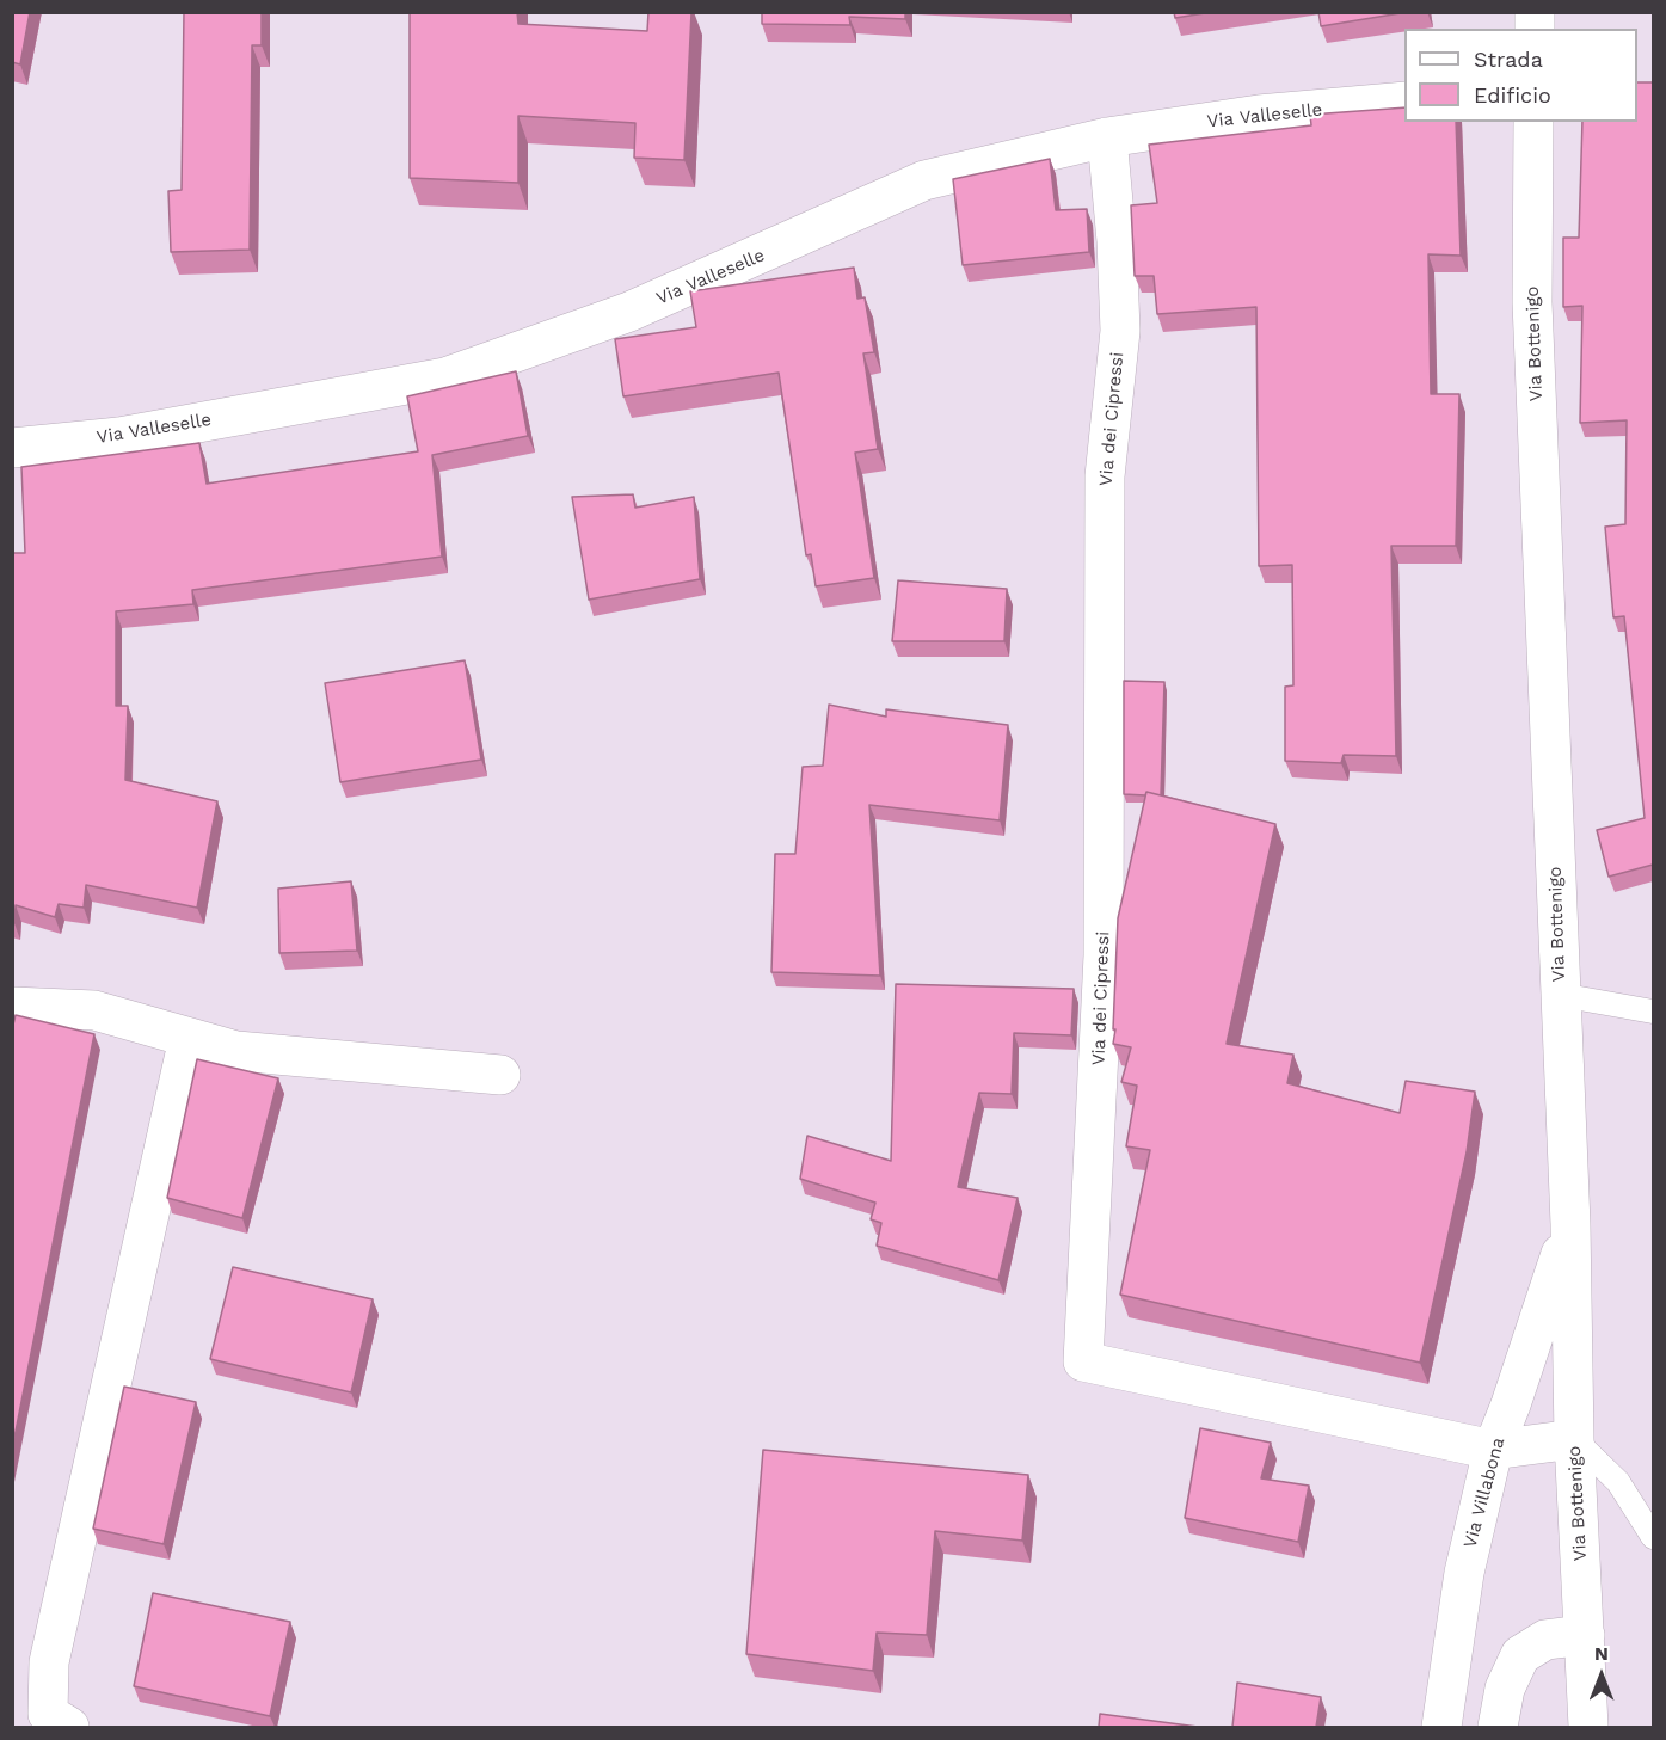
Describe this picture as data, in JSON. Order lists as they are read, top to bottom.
{
  "streets": {
    "street": [
      "Via Valleselle",
      "Via Bottenigo",
      "Via dei Cipressi",
      "Via Villabona"
    ]
  },
  "crossings": [
    ["Via Valleselle", "Via dei Cipressi"],
    ["Via Bottenigo", "Via dei Cipressi"],
    ["Via Bottenigo", "Via Villabona"],
    ["Via dei Cipressi", "Via Villabona"]
  ],
  "legend": ["Strada", "Edificio"],
  "north": "top"
}
